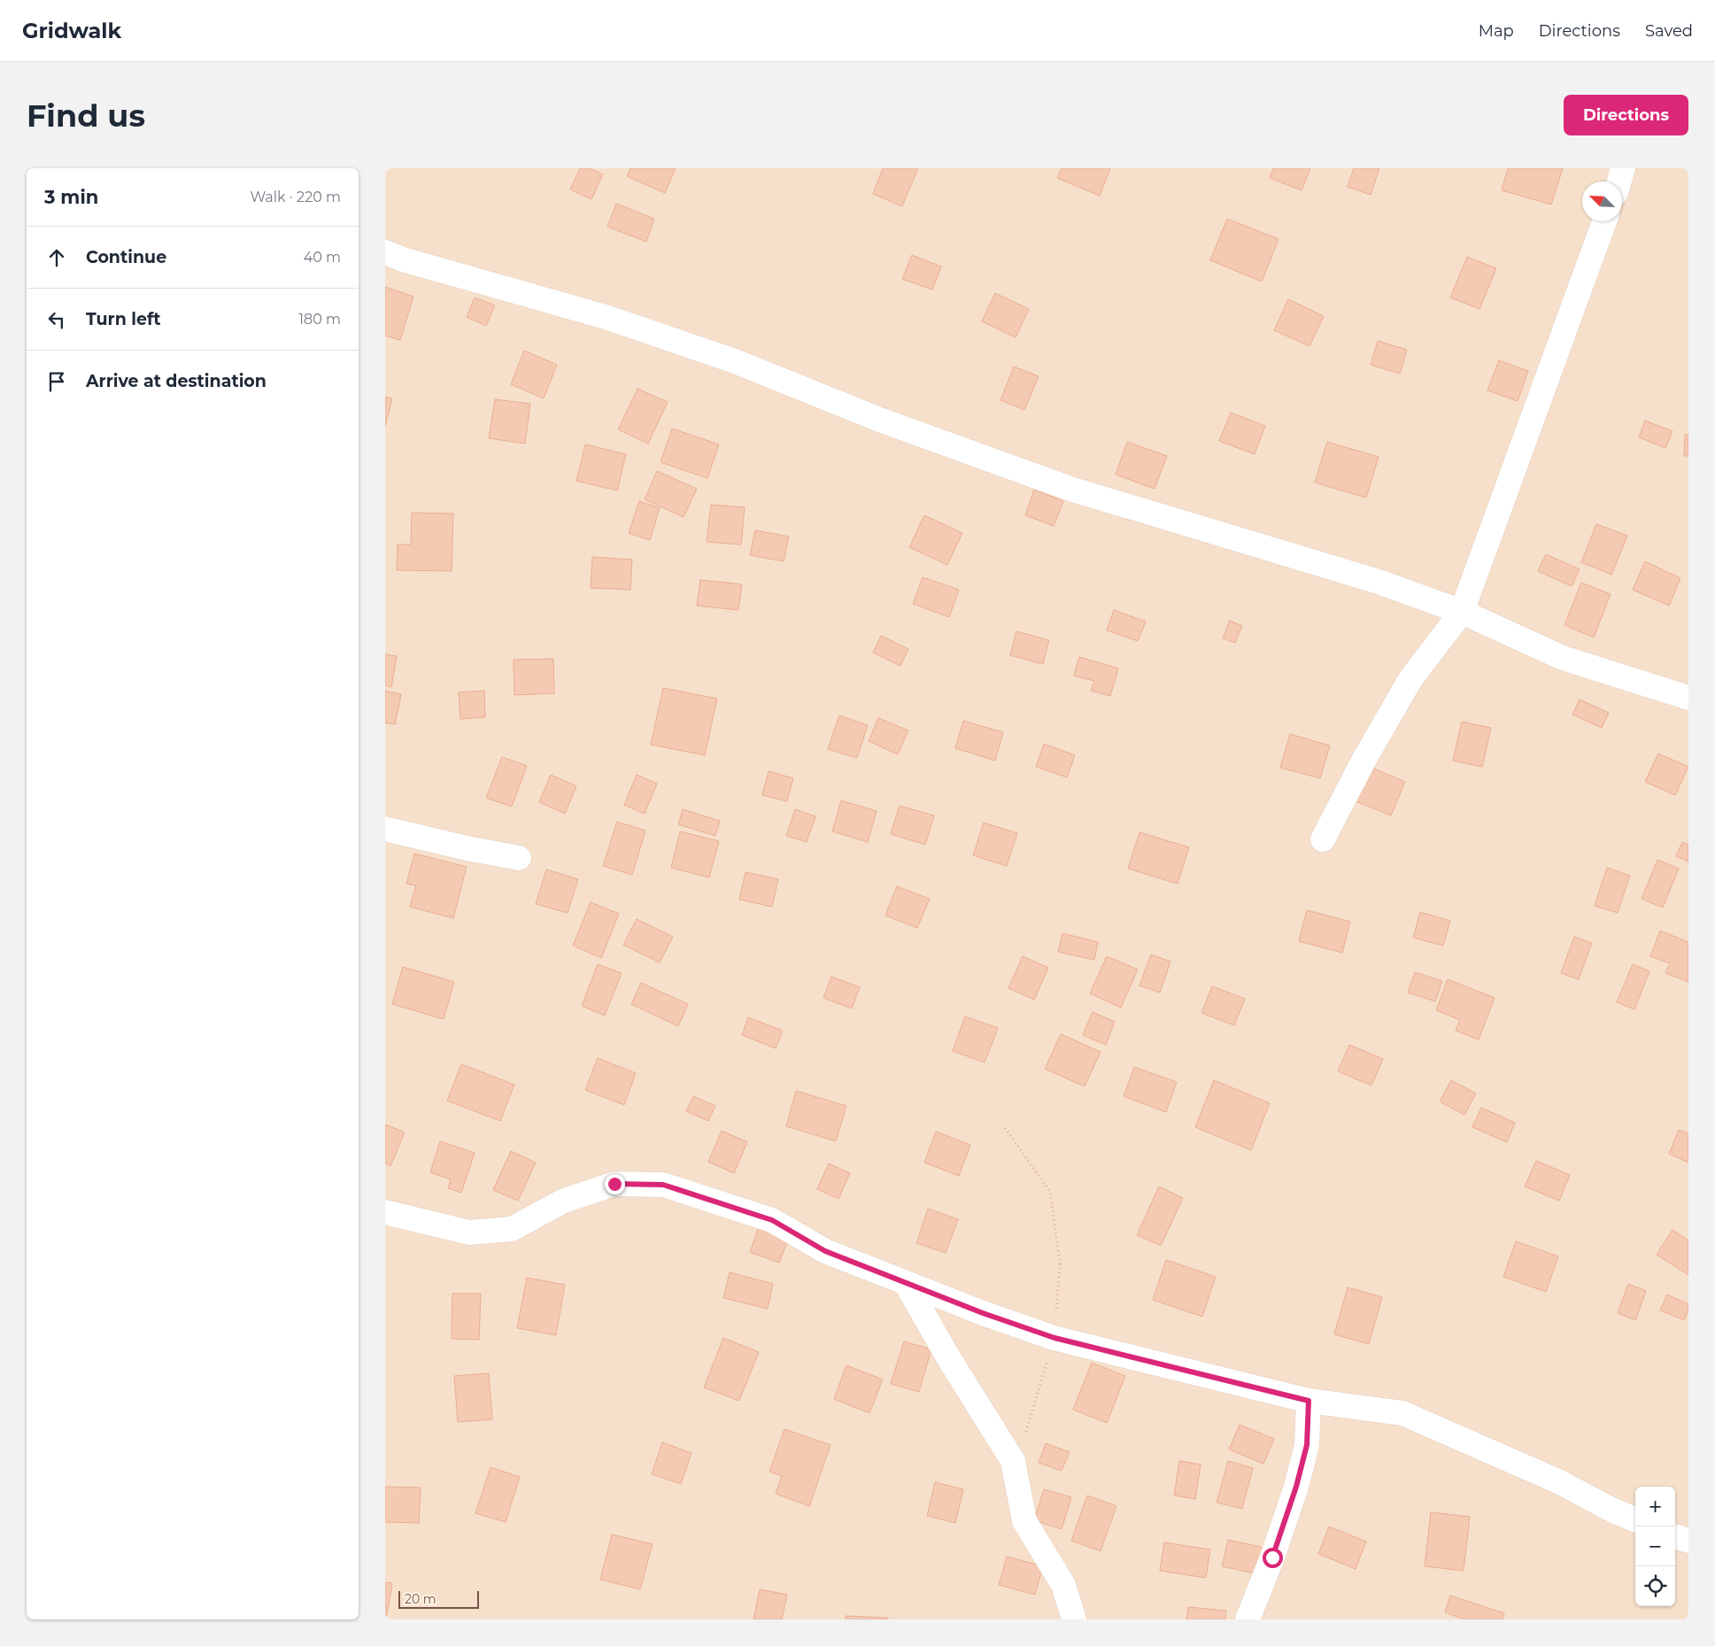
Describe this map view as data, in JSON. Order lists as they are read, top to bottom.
{
  "scale_bar": "20 m",
  "north": "top left",
  "page": {
    "header": "Gridwalk",
    "nav": ["Map", "Directions", "Saved"],
    "buttons": "Directions",
    "title": "Find us",
    "heading": ["3 min", "Walk · 220 m"],
    "list": [
      ["Continue", "40 m"],
      ["Turn left", "180 m"],
      "Arrive at destination"
    ],
    "map_buttons": ["+", "−"],
    "scale": "20 m"
  }
}
